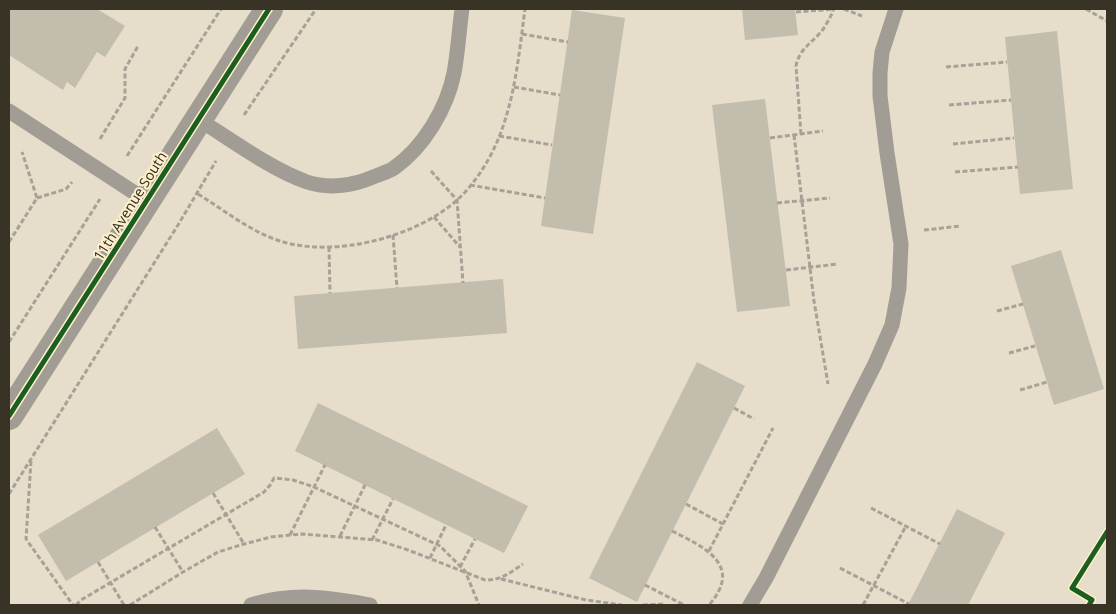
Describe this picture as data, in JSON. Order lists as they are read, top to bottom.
{
  "streets": {
    "street": ["11th Avenue South"]
  }
}
